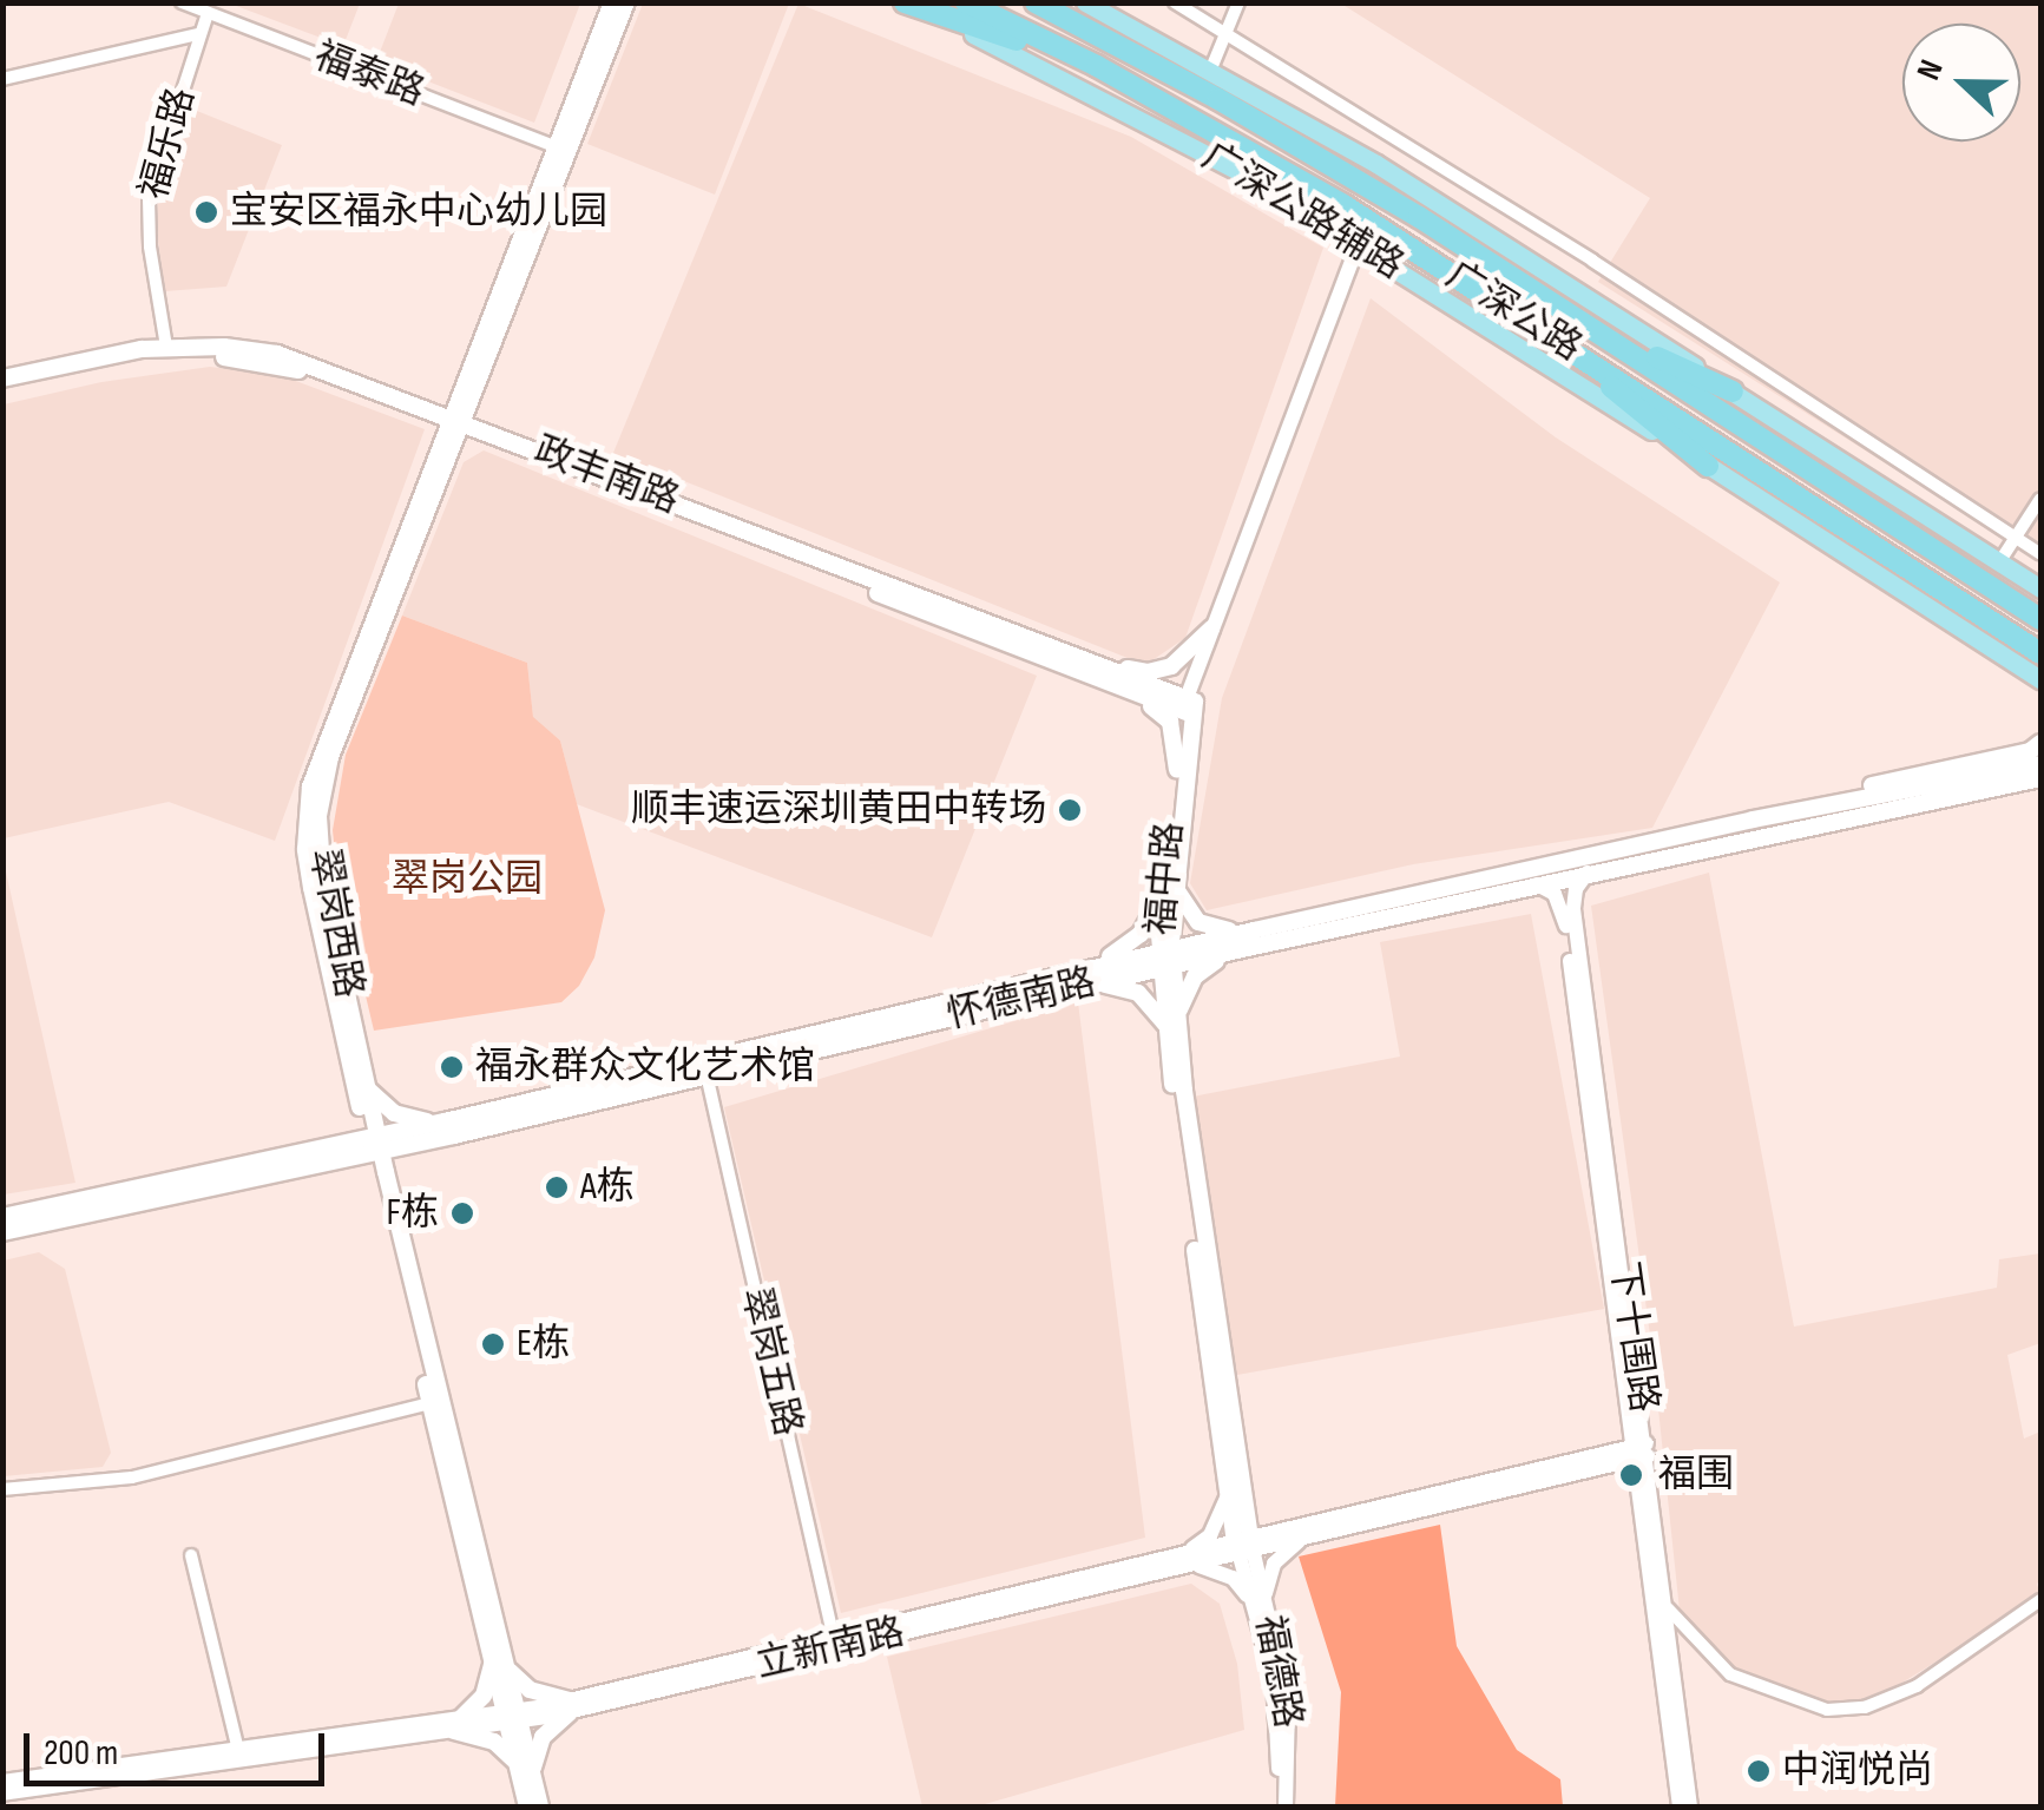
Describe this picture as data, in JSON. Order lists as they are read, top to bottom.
{
  "streets": {
    "highway": ["广深公路"],
    "main road": [
      "广深公路辅路",
      "政丰南路",
      "福中路",
      "翠岗西路",
      "怀德南路"
    ],
    "street": [
      "福泰路",
      "福乐路",
      "下十围路",
      "翠岗五路",
      "立新南路",
      "福德路"
    ]
  },
  "crossings": [
    ["福泰路", "福乐路"],
    ["福泰路", "翠岗西路"],
    ["福乐路", "政丰南路"],
    ["广深公路辅路", "广深公路"],
    ["广深公路辅路", "福中路"],
    ["政丰南路", "福中路"],
    ["政丰南路", "翠岗西路"],
    ["福中路", "怀德南路"],
    ["福中路", "立新南路"],
    ["福中路", "福德路"],
    ["翠岗西路", "怀德南路"],
    ["翠岗西路", "立新南路"],
    ["怀德南路", "下十围路"],
    ["怀德南路", "翠岗五路"],
    ["下十围路", "立新南路"],
    ["翠岗五路", "立新南路"],
    ["立新南路", "福德路"]
  ],
  "parks": ["翠岗公园"],
  "places": [
    "宝安区福永中心幼儿园",
    "顺丰速运深圳黄田中转场",
    "福永群众文化艺术馆",
    "A栋",
    "F栋",
    "E栋",
    "福围",
    "中润悦尚"
  ],
  "scale_bar": "200 m",
  "north": "left"
}
